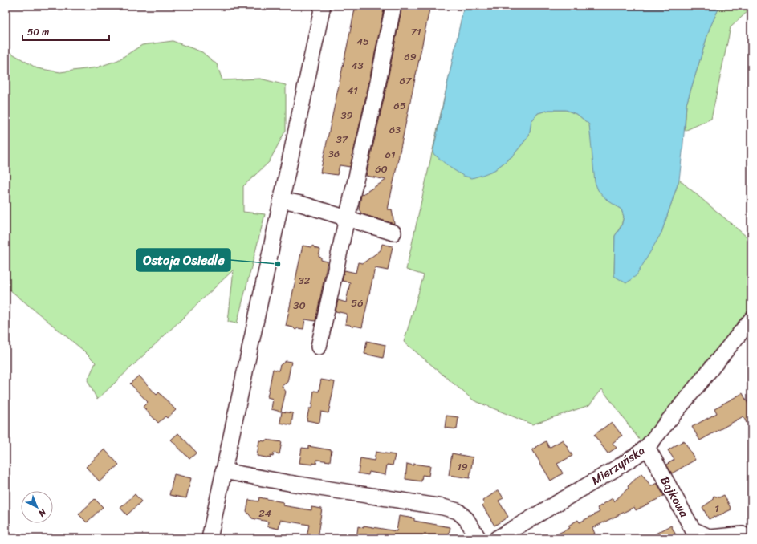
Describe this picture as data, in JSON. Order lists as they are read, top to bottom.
{
  "streets": {
    "street": ["Mierzyńska", "Bajkowa"]
  },
  "crossings": [
    ["Mierzyńska", "Bajkowa"]
  ],
  "places": ["Ostoja Osiedle"],
  "house_numbers": [
    "71",
    "45",
    "69",
    "43",
    "67",
    "41",
    "65",
    "39",
    "63",
    "37",
    "36",
    "61",
    "60",
    "32",
    "56",
    "30",
    "19",
    "1",
    "24"
  ],
  "scale_bar": "50 m",
  "north": "bottom right"
}
